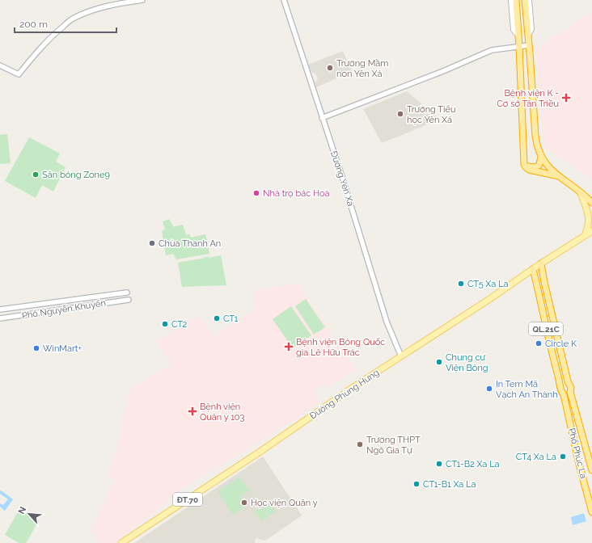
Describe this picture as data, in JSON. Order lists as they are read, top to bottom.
{
  "streets": {
    "highway": ["QL.21C", "Phố Phúc La"],
    "main road": ["Đường Phùng Hưng", "ĐT.70"],
    "street": ["Đường Yên Xá", "Phố Nguyễn Khuyến"]
  },
  "crossings": [
    ["Đường Yên Xá", "Đường Phùng Hưng"],
    ["QL.21C", "Đường Phùng Hưng"],
    ["QL.21C", "Phố Phúc La"],
    ["Đường Phùng Hưng", "ĐT.70"]
  ],
  "places": {
    "other": [
      "Trường Mầm non Yên Xá",
      "Trường Tiểu học Yên Xá",
      "Sân bóng Zone9",
      "Nhà trọ bác Hoà",
      "Chùa Thanh An",
      "CT5 Xa La",
      "CT1",
      "CT2",
      "Circle K",
      "WinMart+",
      "Chung cư Viện Bỏng",
      "In Tem Mã Vạch An Thành",
      "Trường THPT Ngô Gia Tự",
      "CT4 Xa La",
      "CT1-B2 Xa La",
      "CT1-B1 Xa La",
      "Học viện Quân y"
    ],
    "health": ["Bệnh viện K - Cơ sở Tân Triều", "Bệnh viện Bỏng Quốc gia Lê Hữu Trác", "Bệnh viện Quân y 103"]
  },
  "scale_bar": "200 m",
  "north": "top left"
}
